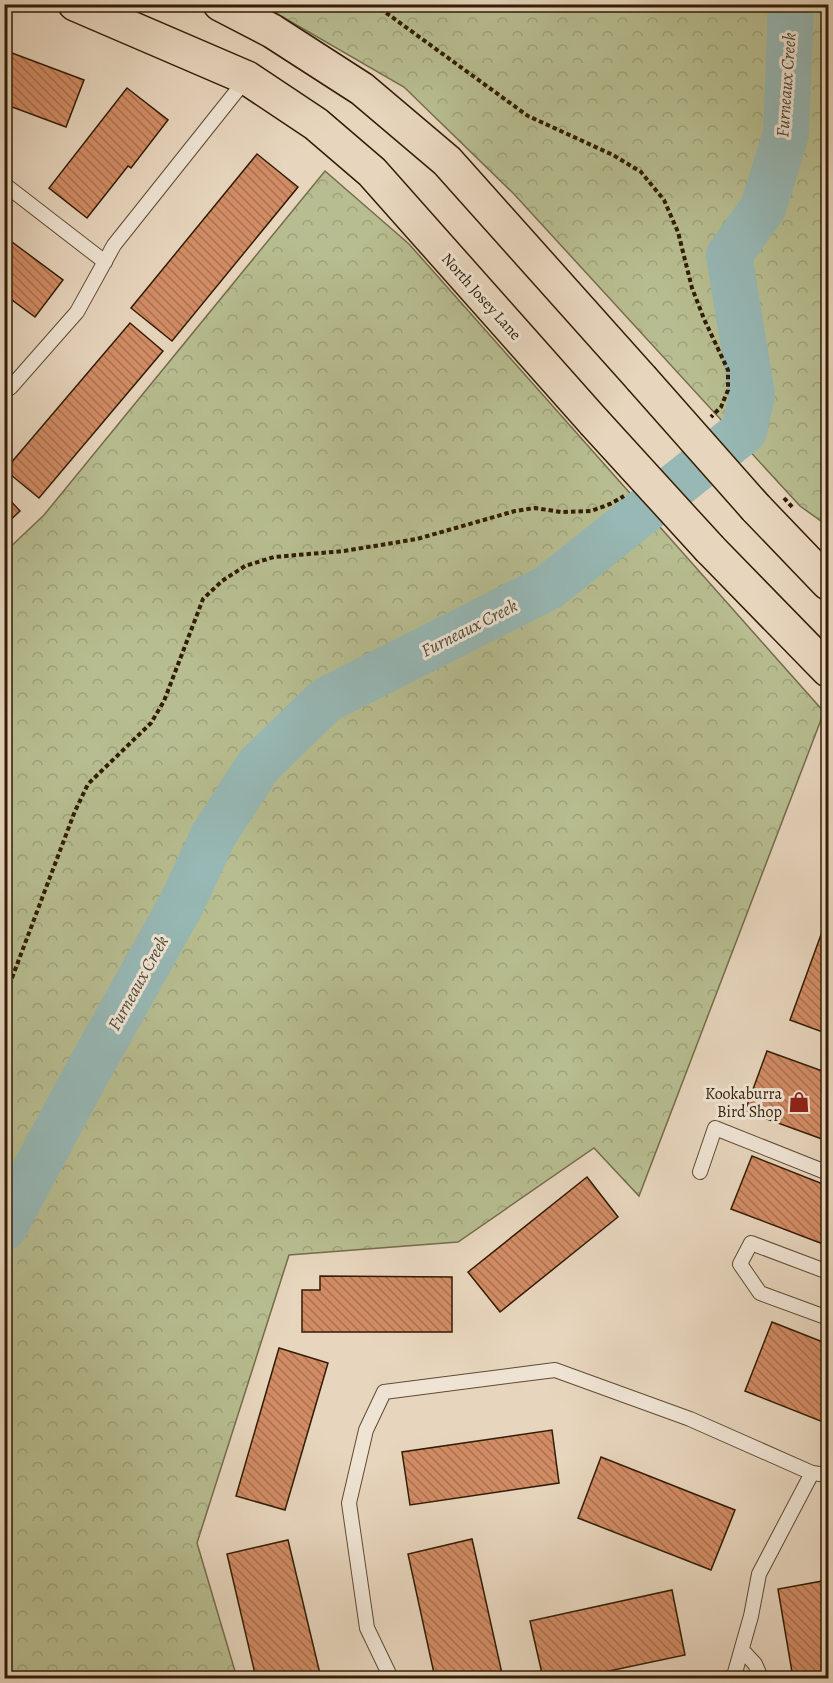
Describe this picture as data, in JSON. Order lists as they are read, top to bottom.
{
  "streets": {
    "main road": ["North Josey Lane"]
  },
  "water": ["Furneaux Creek"],
  "places": {
    "shop": ["Kookaburra Bird Shop"]
  }
}
